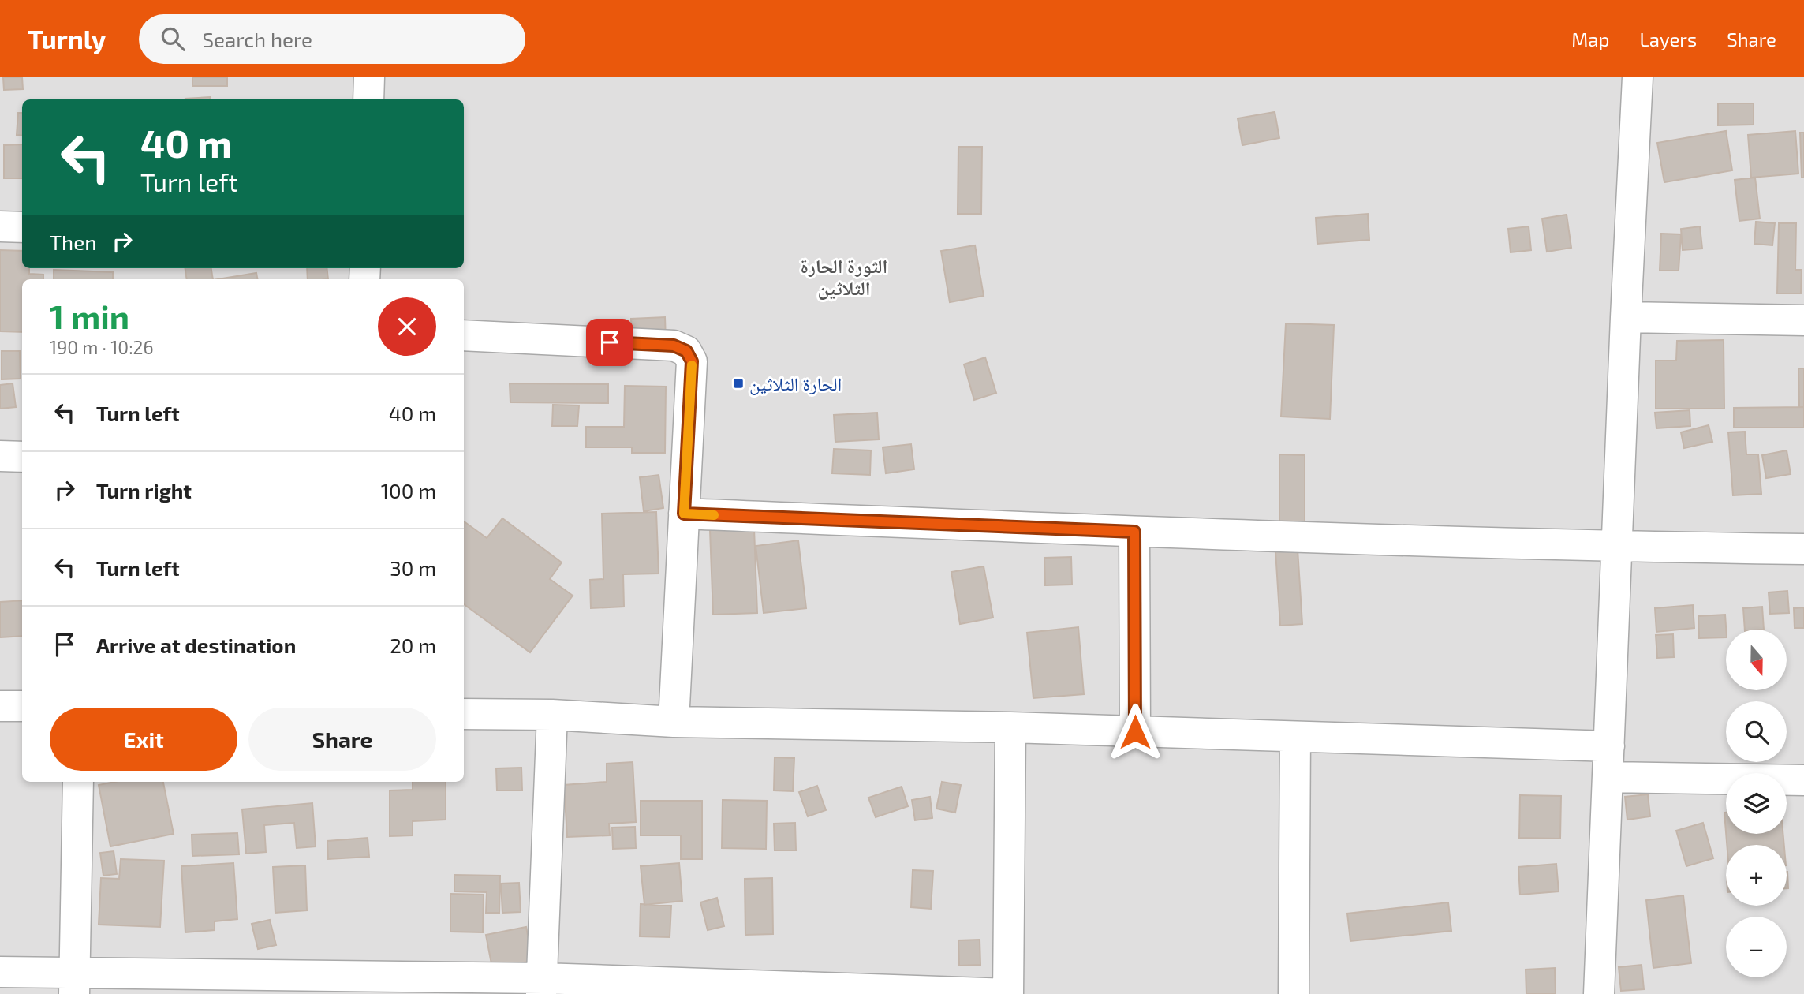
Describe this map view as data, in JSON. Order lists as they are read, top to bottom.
{
  "districts": ["الثورة الحارة الثلاثين"],
  "places": {
    "transit": ["الحارة الثلاثين"]
  },
  "north": "bottom",
  "page": {
    "header": "Turnly",
    "search": "Search here",
    "nav": ["Map", "Layers", "Share"],
    "turn": ["40 m", "Turn left"],
    "then": "Then",
    "heading": ["1 min", "190 m · 10:26"],
    "list": [
      {
        "name": "Turn left",
        "value": "40 m"
      },
      {
        "name": "Turn right",
        "value": "100 m"
      },
      {
        "name": "Turn left",
        "value": "30 m"
      },
      {
        "name": "Arrive at destination",
        "value": "20 m"
      }
    ],
    "map_buttons": ["+", "−"],
    "buttons": ["Exit", "Share"]
  }
}
